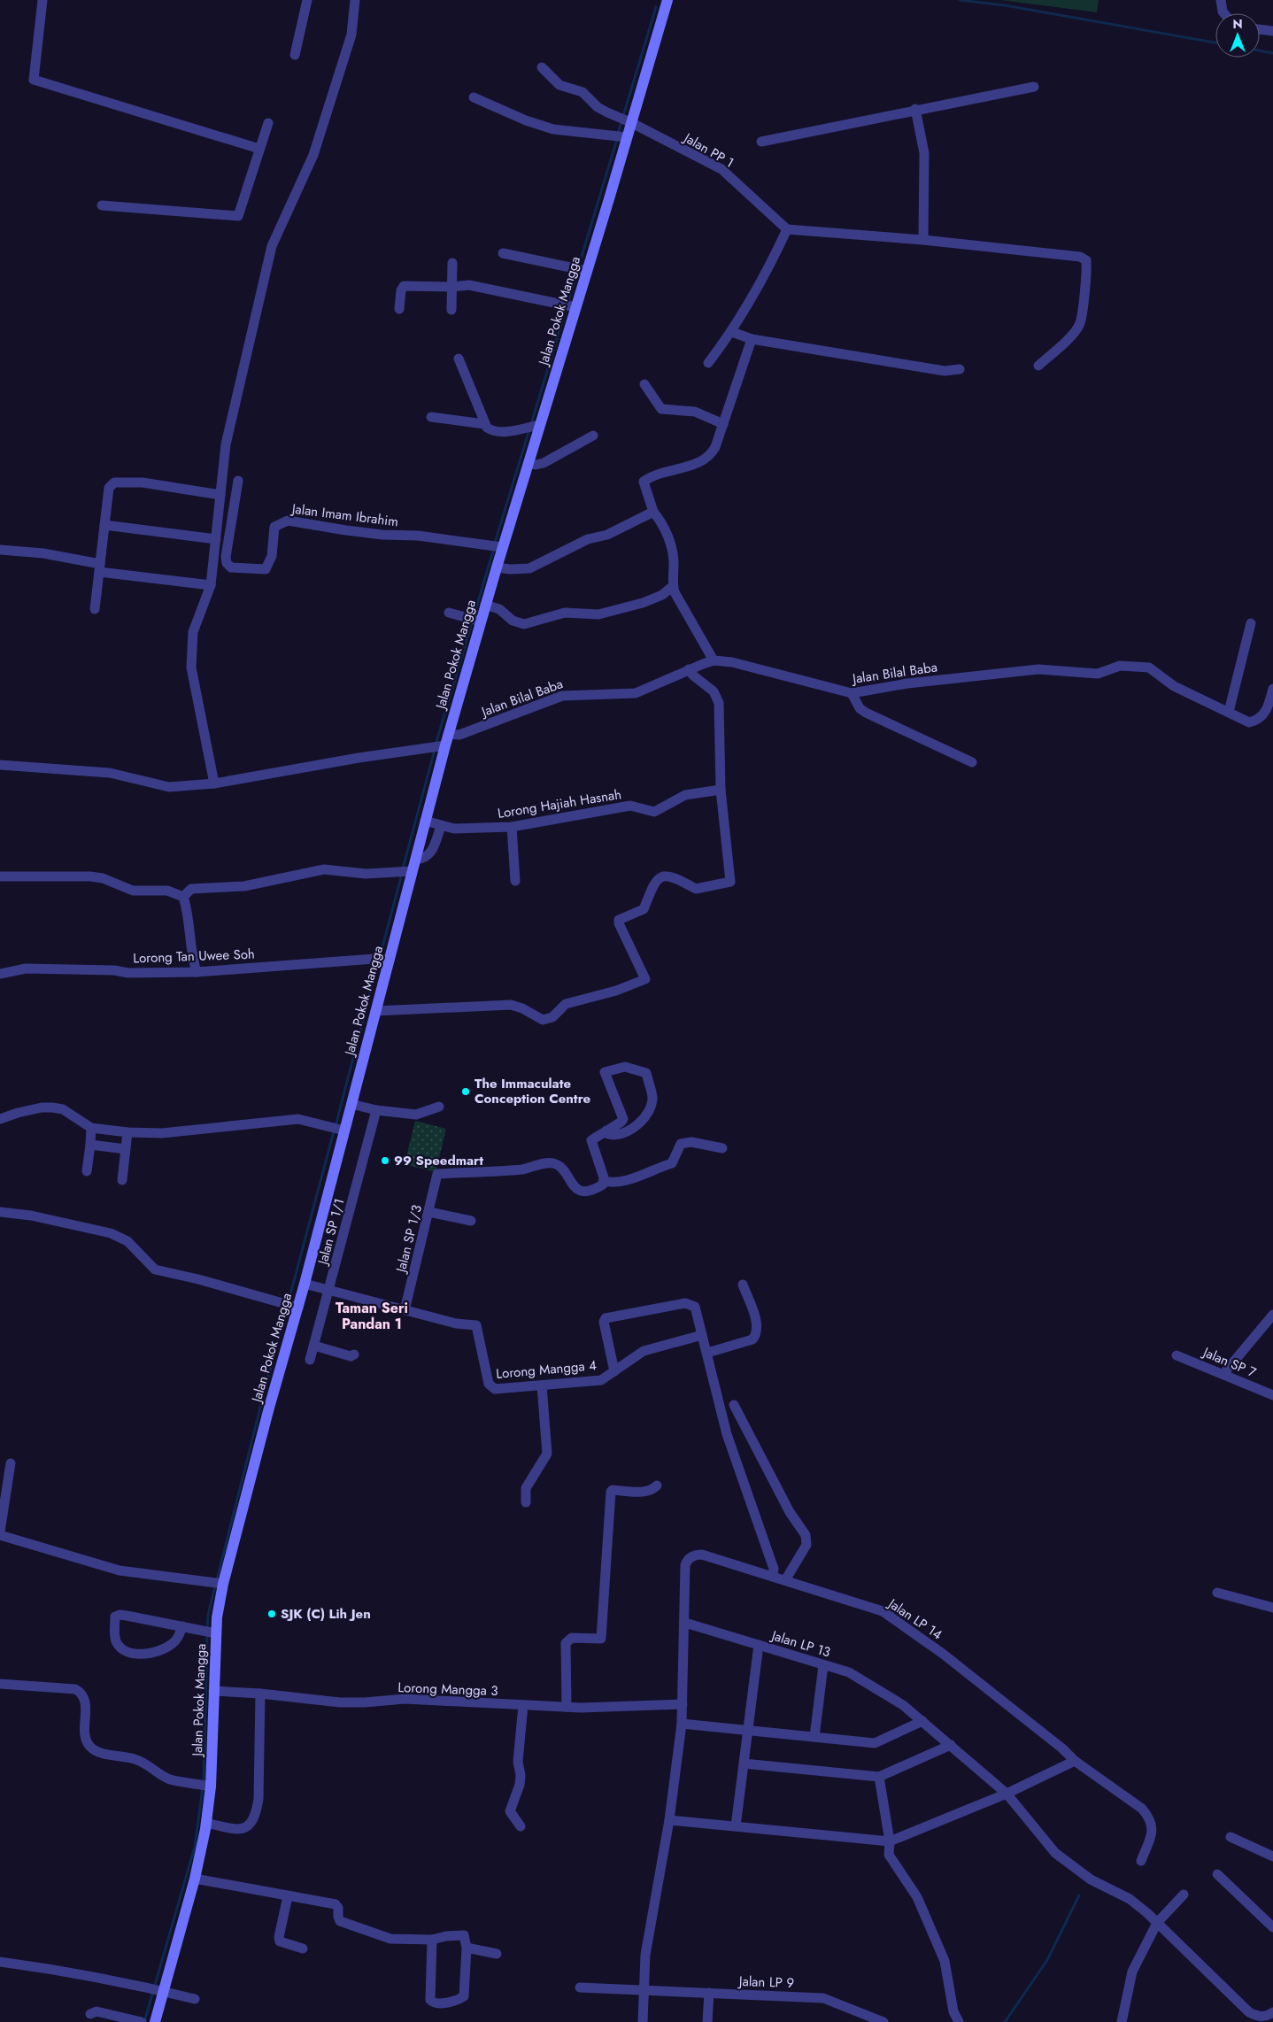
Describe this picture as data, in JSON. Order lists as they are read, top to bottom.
{
  "streets": {
    "main road": ["Jalan Pokok Mangga"],
    "street": [
      "Jalan PP 1",
      "Jalan Imam Ibrahim",
      "Jalan Bilal Baba",
      "Lorong Hajiah Hasnah",
      "Lorong Tan Uwee Soh",
      "Jalan SP 1/1",
      "Jalan SP 1/3",
      "Jalan SP 7",
      "Lorong Mangga 4",
      "Jalan LP 14",
      "Jalan LP 13",
      "Lorong Mangga 3",
      "Jalan LP 9"
    ]
  },
  "crossings": [
    ["Jalan PP 1", "Jalan Pokok Mangga"],
    ["Jalan Pokok Mangga", "Jalan Imam Ibrahim"],
    ["Jalan Pokok Mangga", "Jalan Bilal Baba"],
    ["Jalan Pokok Mangga", "Lorong Hajiah Hasnah"],
    ["Jalan Pokok Mangga", "Lorong Tan Uwee Soh"],
    ["Jalan Pokok Mangga", "Lorong Mangga 4"],
    ["Jalan Pokok Mangga", "Lorong Mangga 3"],
    ["Jalan SP 1/1", "Lorong Mangga 4"],
    ["Jalan SP 1/3", "Lorong Mangga 4"],
    ["Jalan LP 14", "Jalan LP 13"]
  ],
  "districts": ["Taman Seri Pandan 1"],
  "places": ["The Immaculate Conception Centre", "99 Speedmart", "SJK (C) Lih Jen"],
  "north": "top"
}
